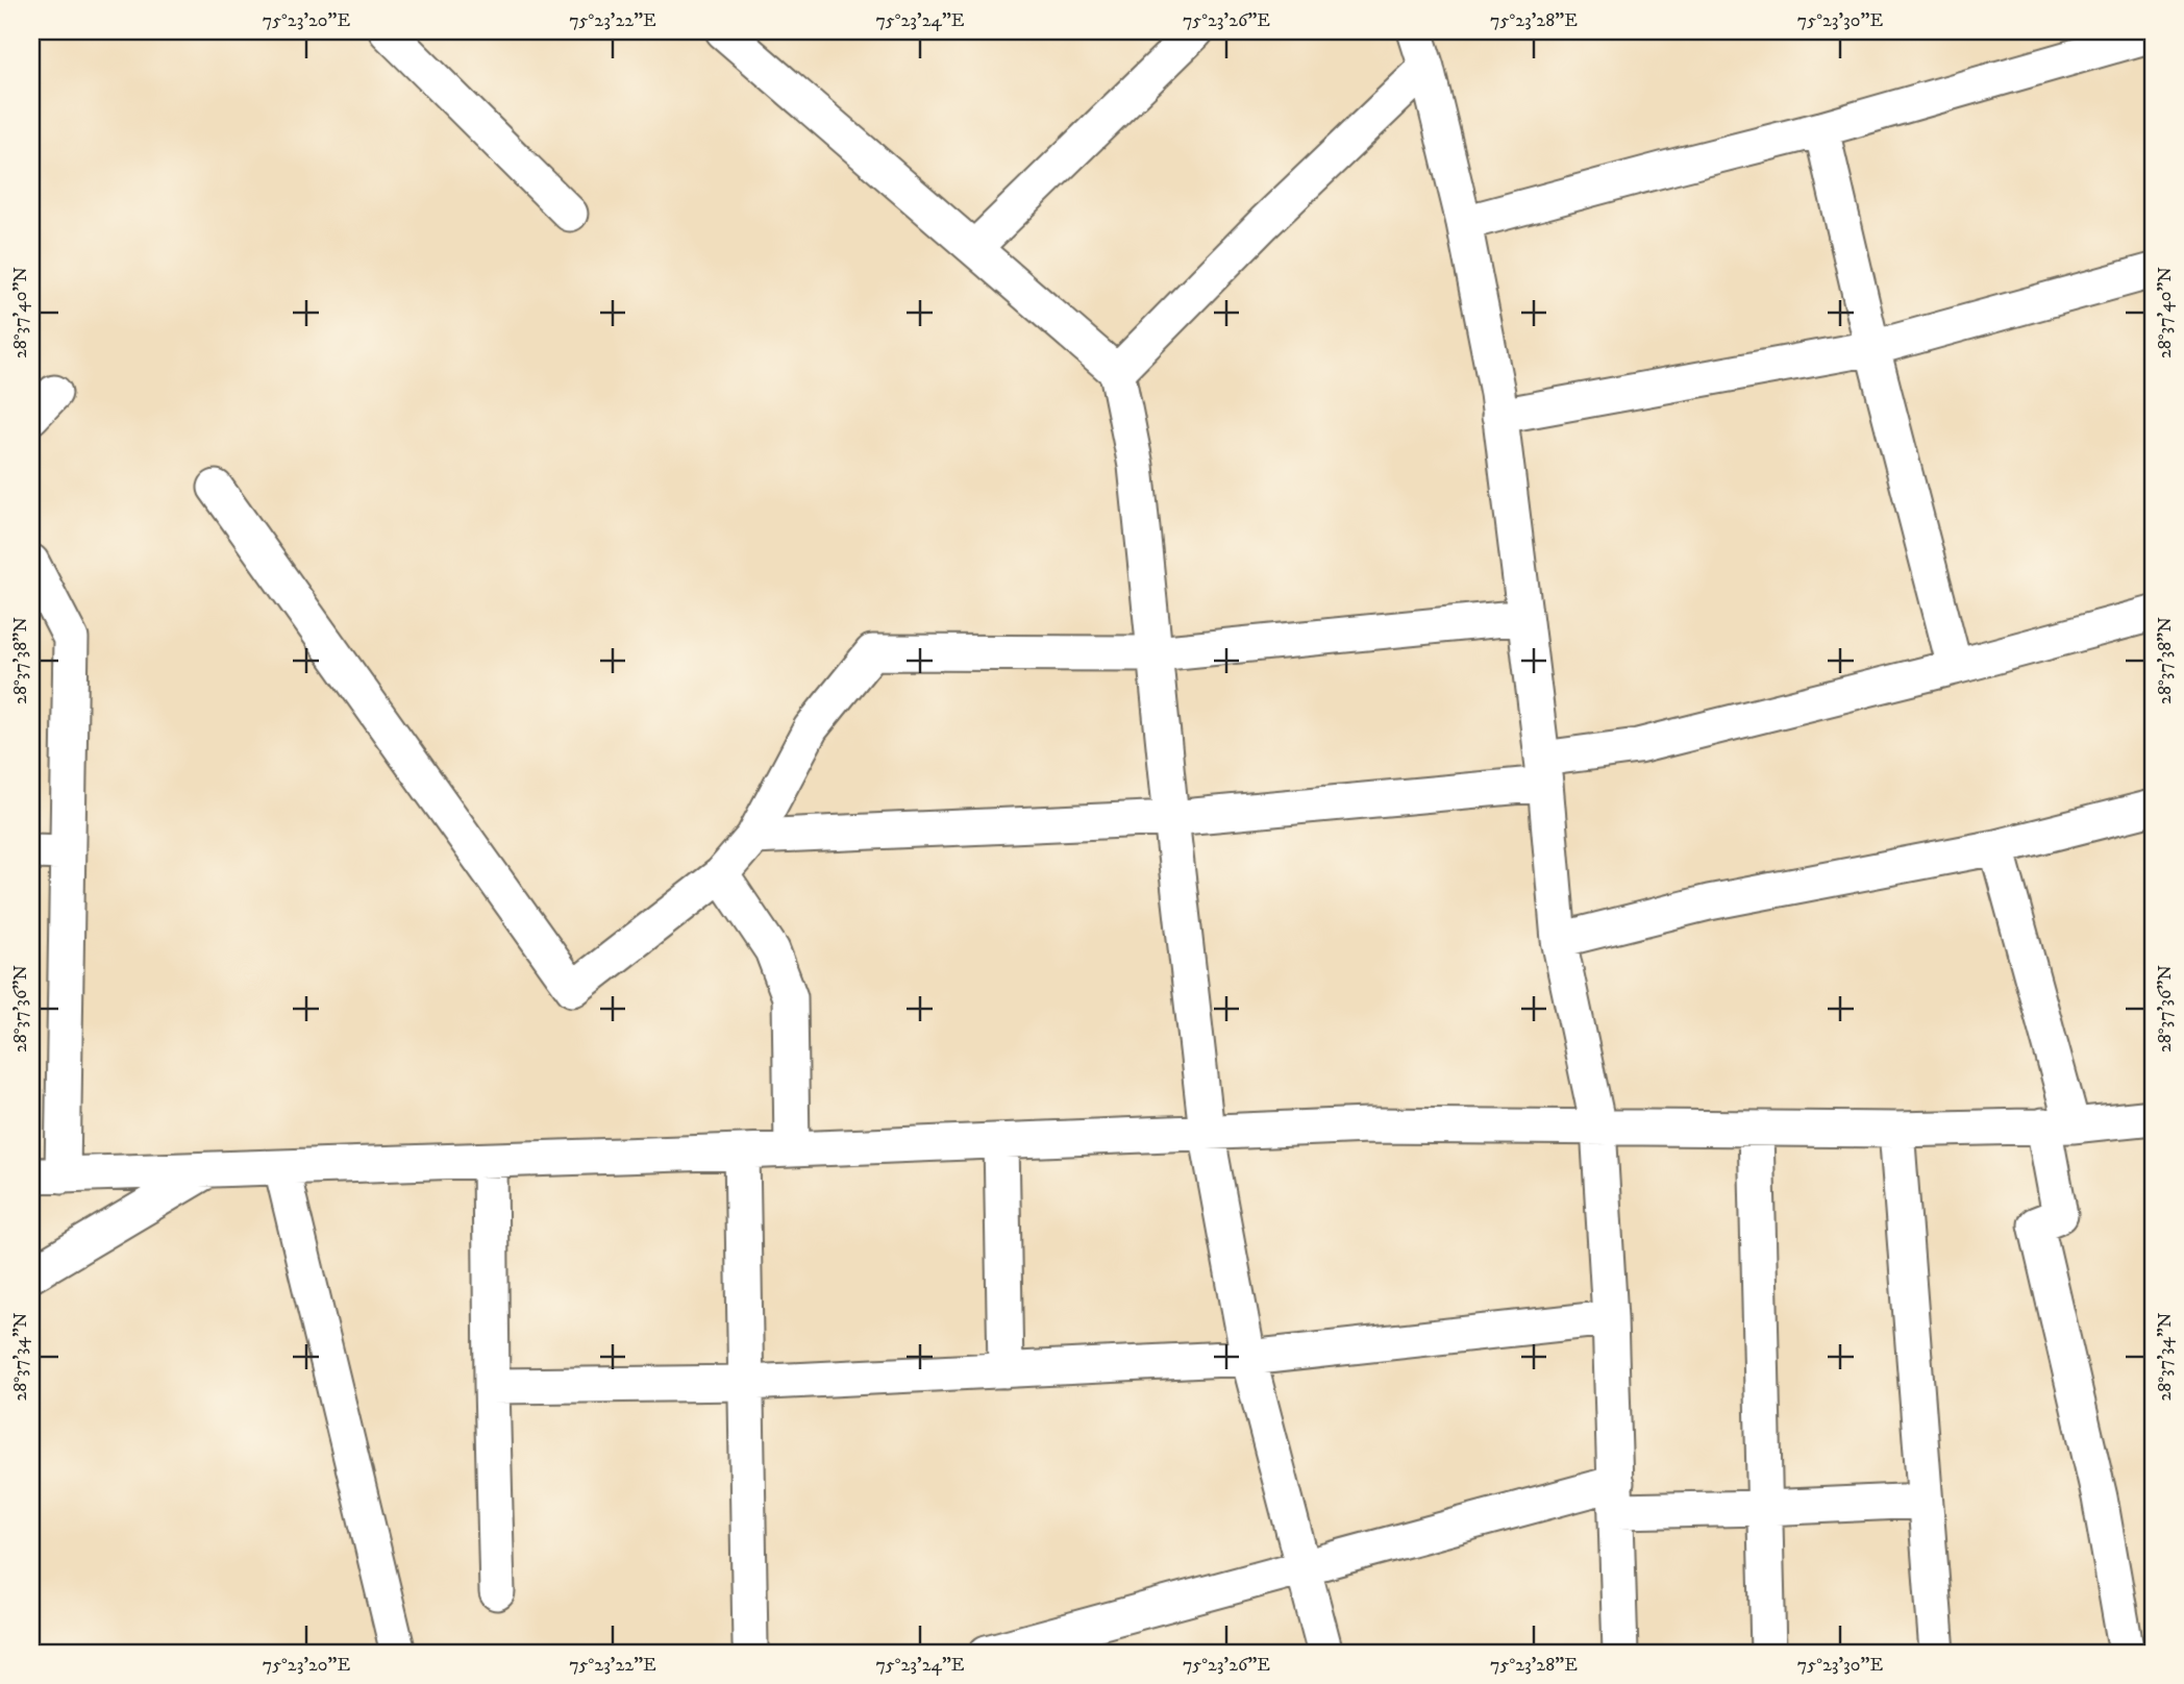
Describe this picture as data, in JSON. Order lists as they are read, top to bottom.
{
  "coordinates": [
    "75°23'20\"E",
    "75°23'22\"E",
    "75°23'24\"E",
    "75°23'26\"E",
    "75°23'28\"E",
    "75°23'30\"E",
    "28°37'40\"N",
    "28°37'38\"N",
    "28°37'36\"N",
    "28°37'34\"N"
  ]
}
